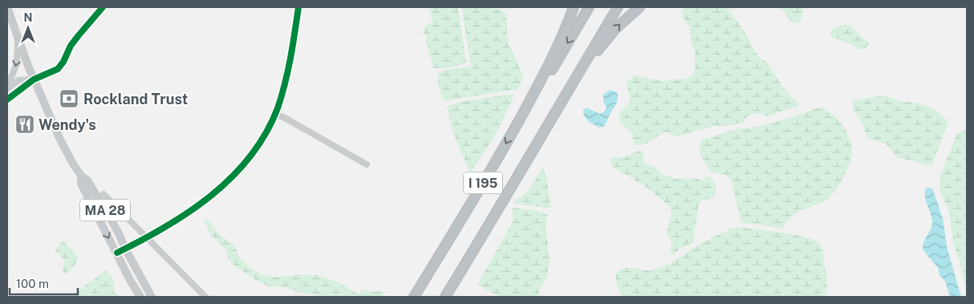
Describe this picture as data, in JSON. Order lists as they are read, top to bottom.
{
  "streets": {
    "highway": ["I 195"],
    "main road": ["MA 28"]
  },
  "places": {
    "bank": ["Rockland Trust"],
    "restaurant": ["Wendy's"]
  },
  "scale_bar": "100 m",
  "north": "top"
}
